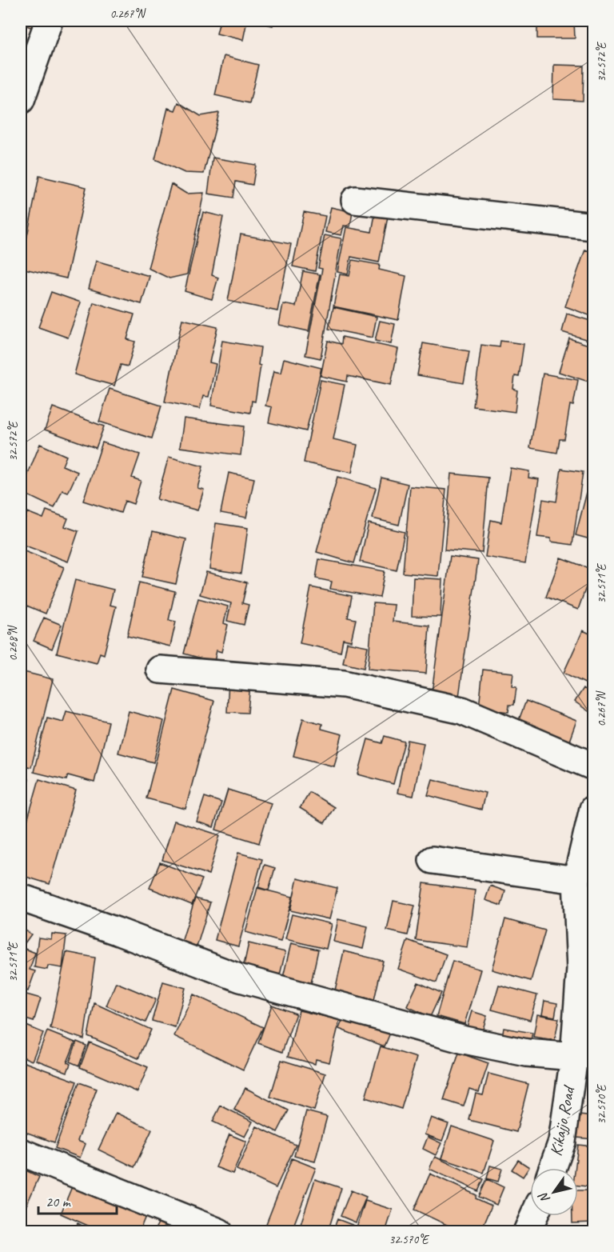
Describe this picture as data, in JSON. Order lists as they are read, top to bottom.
{
  "streets": {
    "street": ["Kikajjo Road"]
  },
  "scale_bar": "20 m",
  "north": "bottom left",
  "coordinates": [
    "0.267°N",
    "32.572°E",
    "32.571°E",
    "0.268°N",
    "32.570°E"
  ]
}
